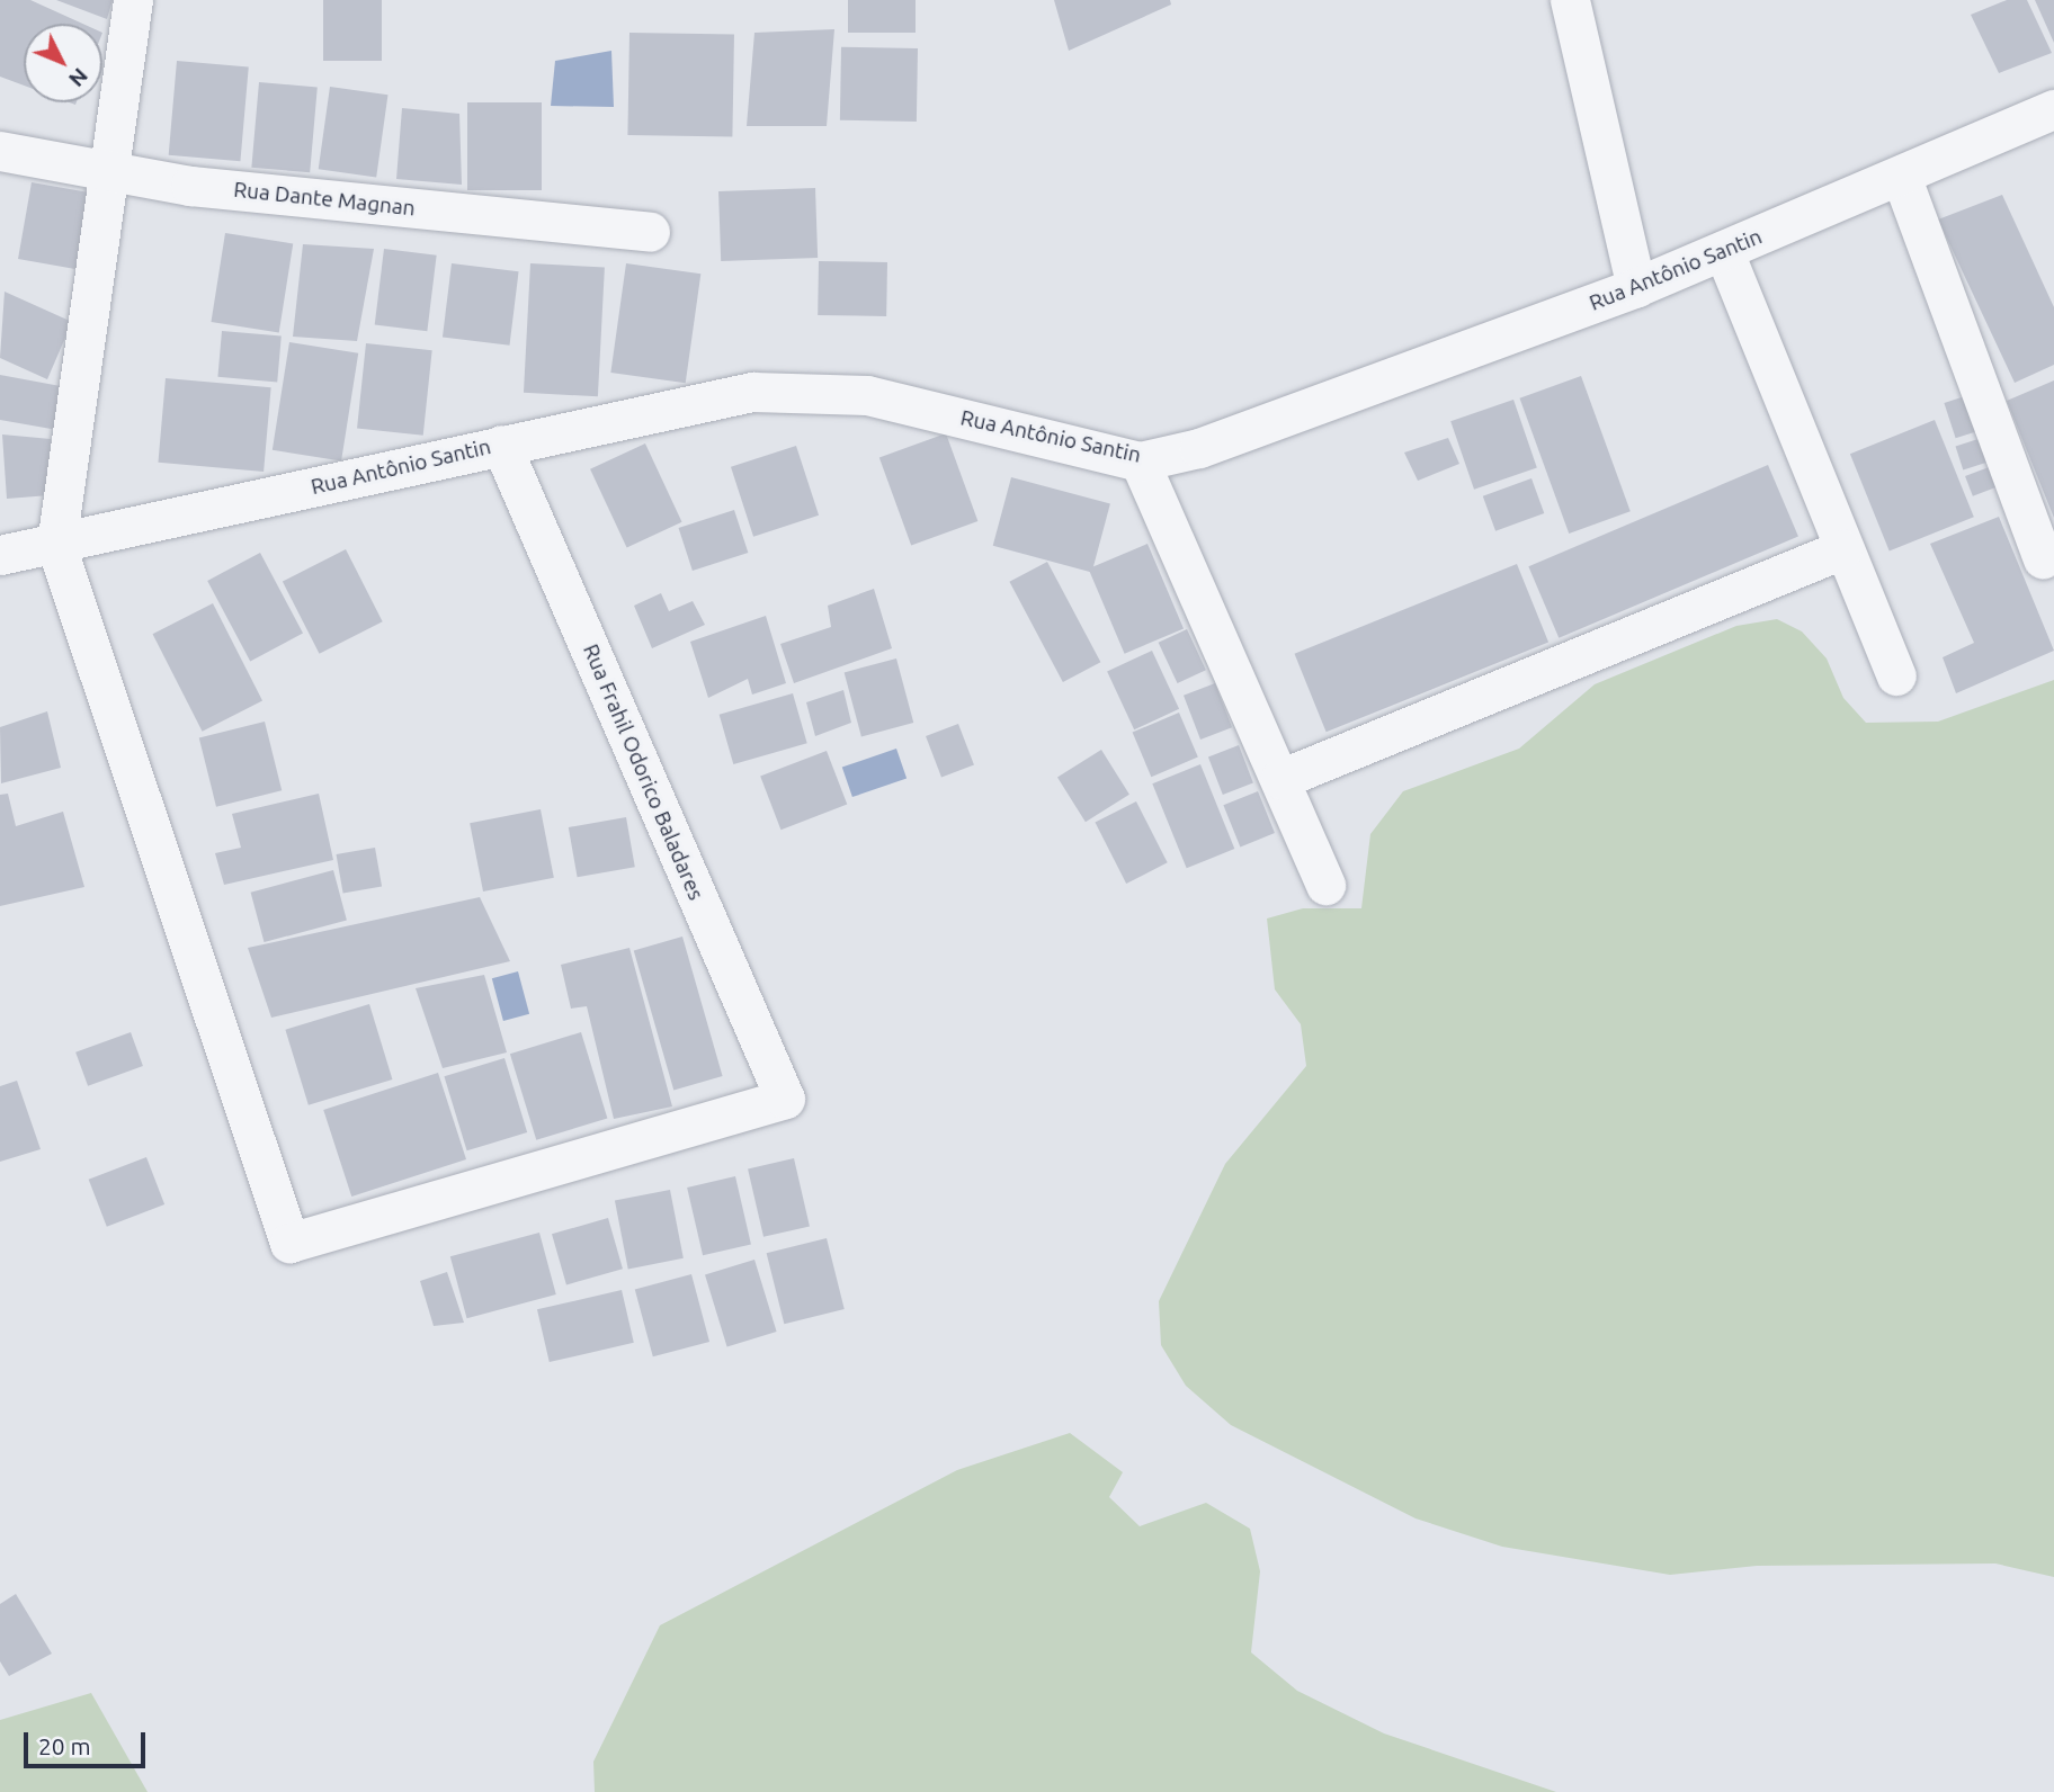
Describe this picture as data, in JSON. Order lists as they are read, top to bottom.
{
  "streets": {
    "street": ["Rua Dante Magnan", "Rua Antônio Santin", "Rua Frahil Odorico Baladares"]
  },
  "crossings": [
    ["Rua Antônio Santin", "Rua Frahil Odorico Baladares"]
  ],
  "scale_bar": "20 m",
  "north": "bottom right"
}
